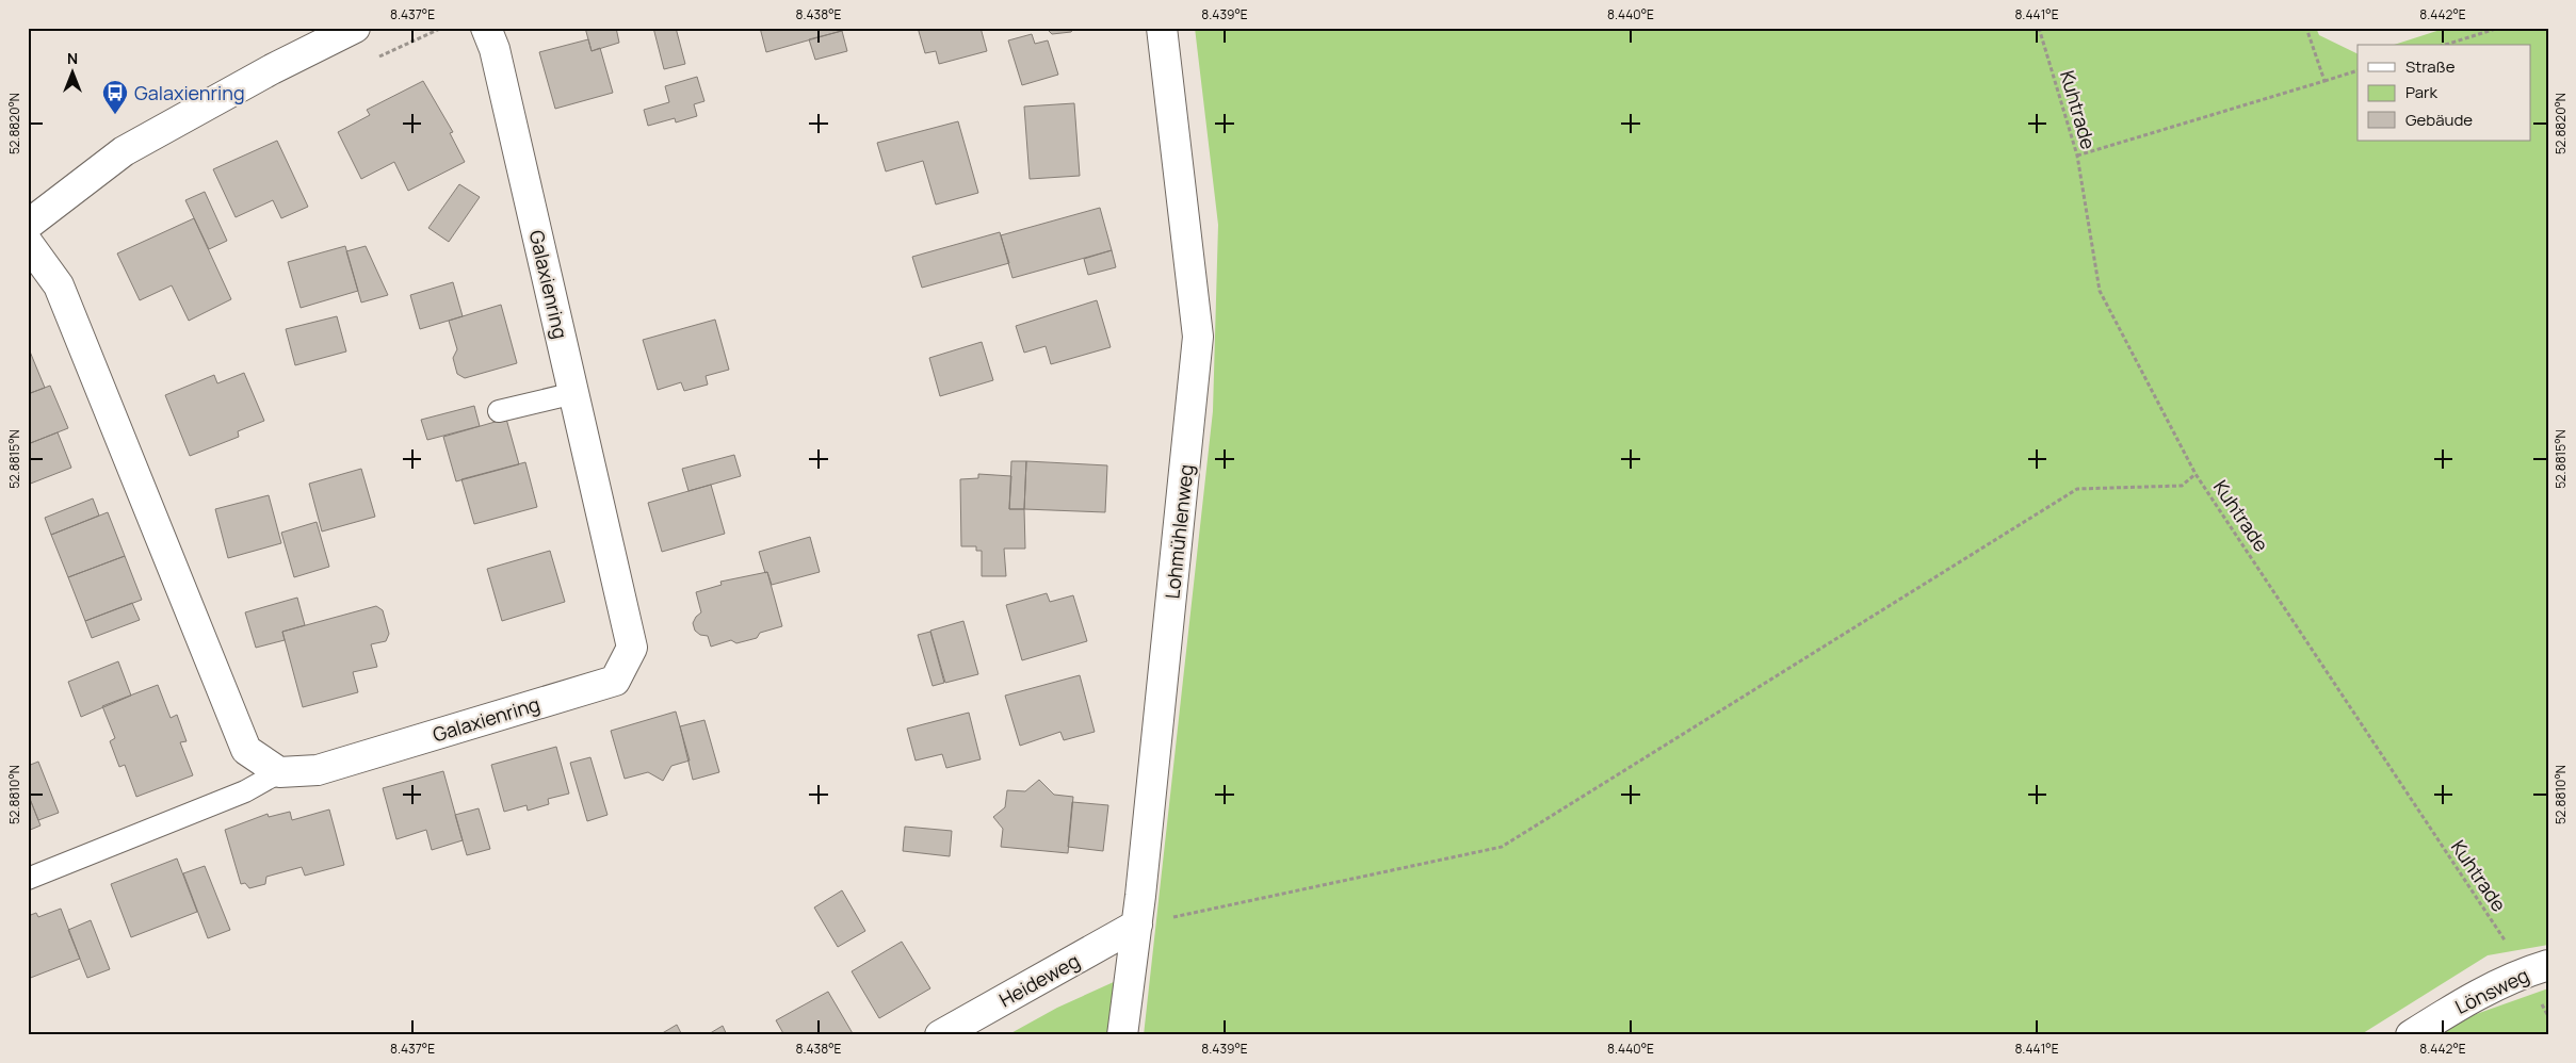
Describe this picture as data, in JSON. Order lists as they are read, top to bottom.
{
  "streets": {
    "street": [
      "Galaxienring",
      "Lohmühlenweg",
      "Heideweg",
      "Lönsweg"
    ],
    "path": ["Kuhtrade"]
  },
  "crossings": [
    ["Kuhtrade", "Lönsweg"],
    ["Lohmühlenweg", "Heideweg"]
  ],
  "places": {
    "bus stop": ["Galaxienring"]
  },
  "legend": ["Straße", "Park", "Gebäude"],
  "north": "top",
  "coordinates": [
    "8.437°E",
    "8.438°E",
    "8.439°E",
    "8.440°E",
    "8.441°E",
    "8.442°E",
    "52.8820°N",
    "52.8815°N",
    "52.8810°N"
  ]
}
